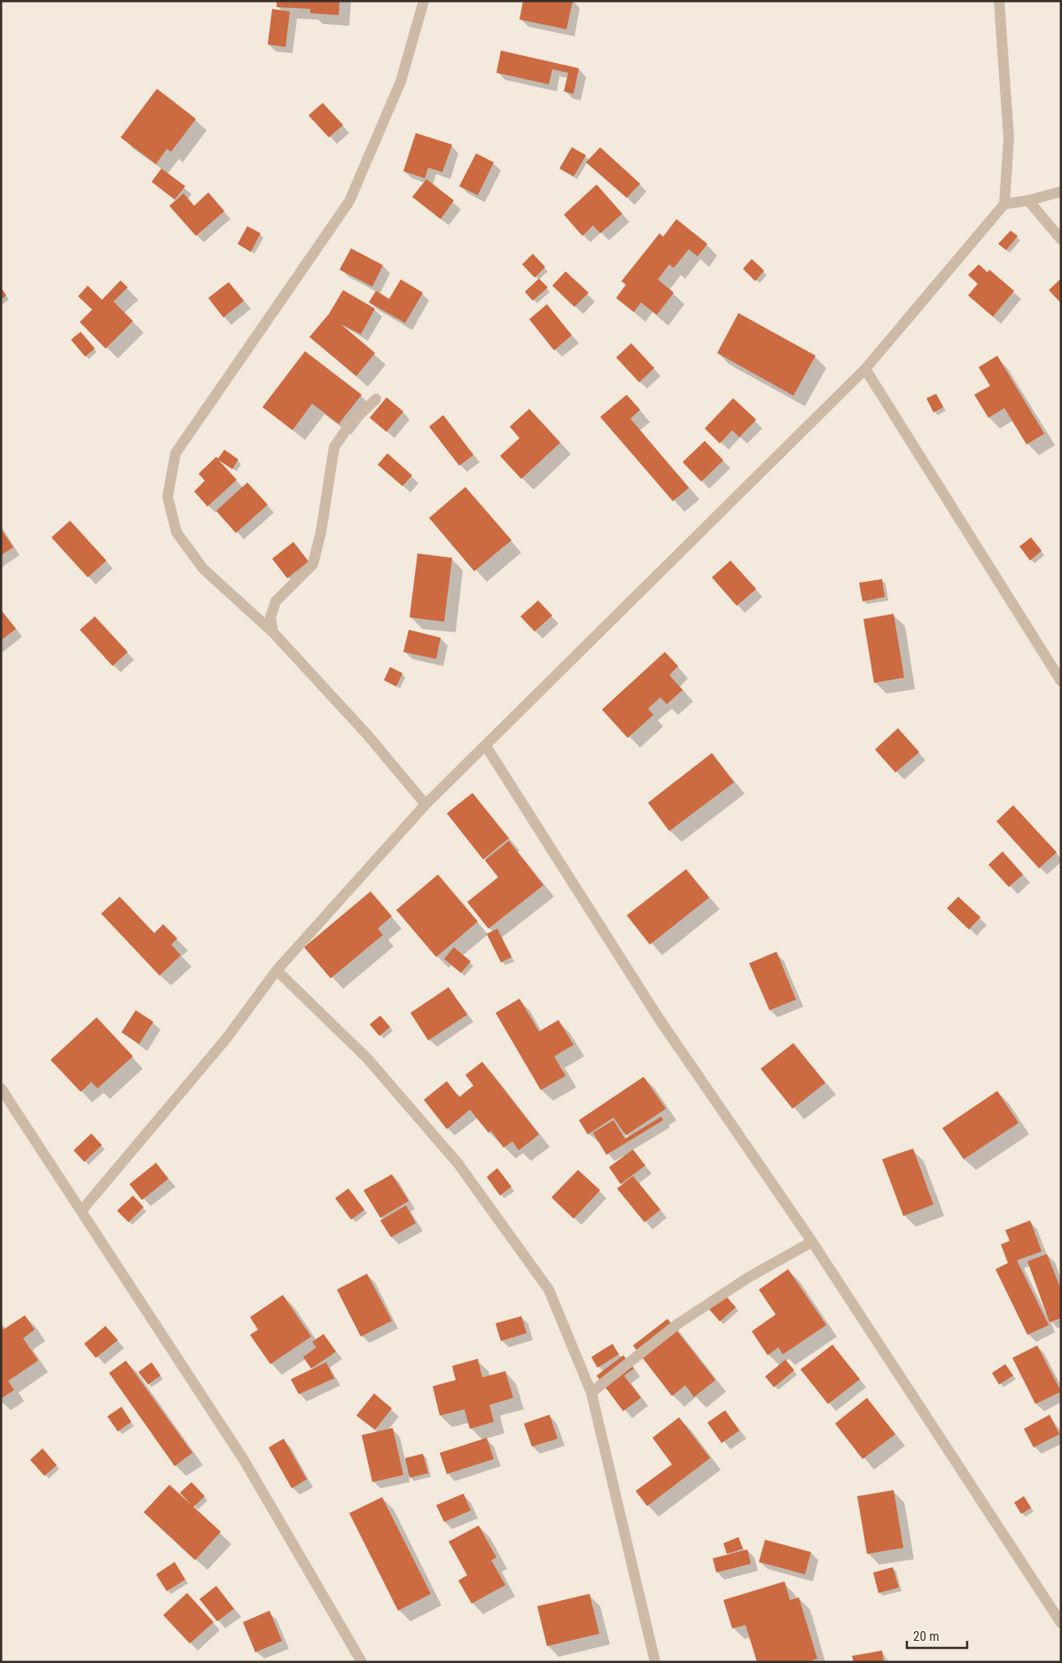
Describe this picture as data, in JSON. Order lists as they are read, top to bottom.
{
  "scale_bar": "20 m"
}
